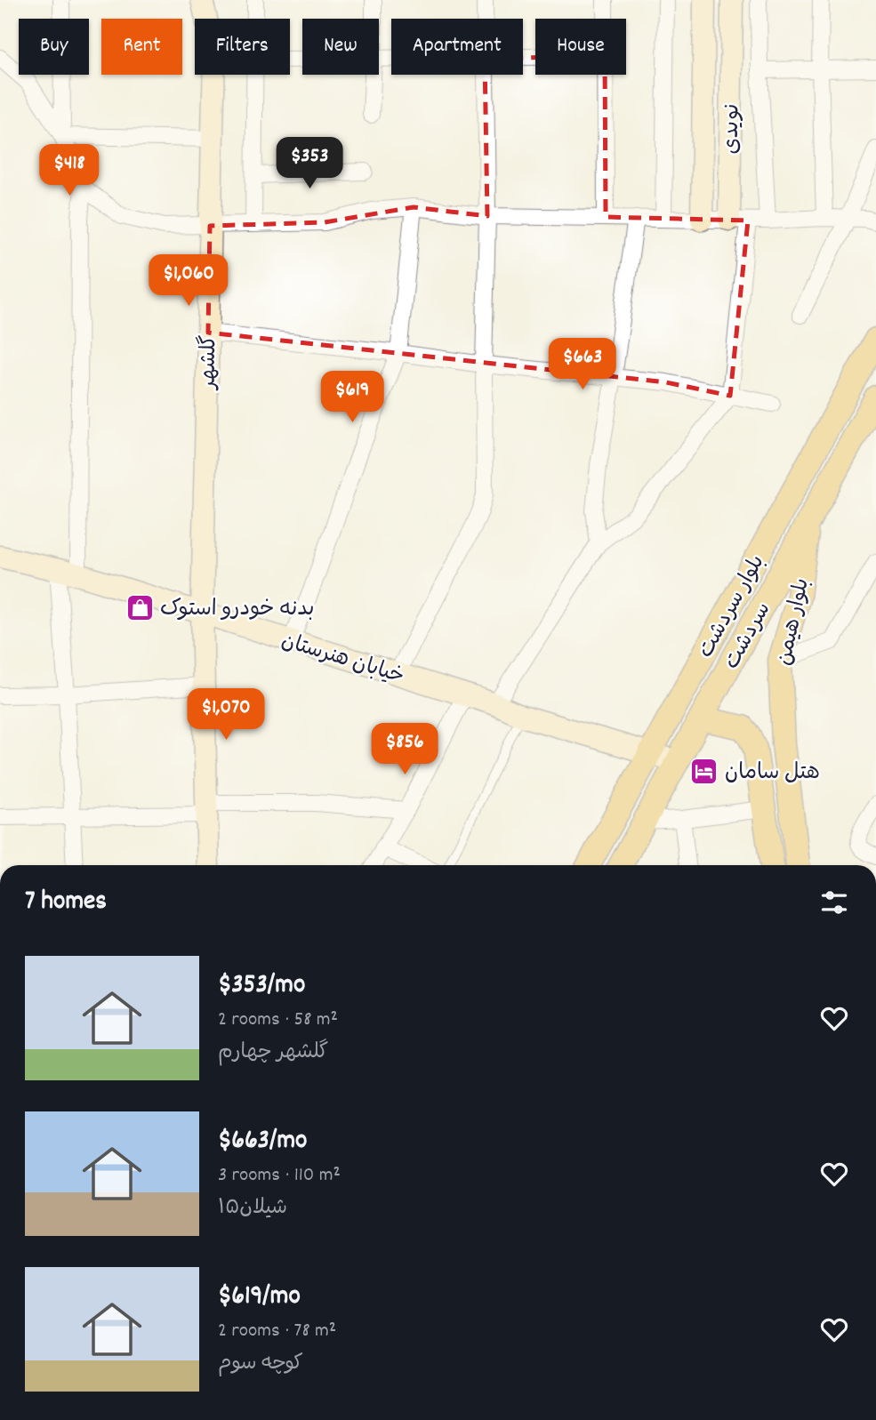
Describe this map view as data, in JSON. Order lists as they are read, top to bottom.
{
  "streets": {
    "main road": ["بلوار سردشت", "بلوار هیمن", "سردشت"],
    "street": ["نویدی", "گلشهر", "خیابان هنرستان"]
  },
  "crossings": [
    ["گلشهر", "خیابان هنرستان"],
    ["بلوار سردشت", "خیابان هنرستان"],
    ["بلوار هیمن", "سردشت"],
    ["سردشت", "خیابان هنرستان"]
  ],
  "places": {
    "shop": ["بدنه خودرو استوک"],
    "hotel": ["هتل سامان"]
  },
  "page": {
    "chip": [
      "Buy",
      "Rent",
      "Filters",
      "New",
      "Apartment",
      "House"
    ],
    "price": [
      "$353",
      "$418",
      "$1,060",
      "$663",
      "$619",
      "$1,070",
      "$856"
    ],
    "heading": "7 homes",
    "list": [
      {
        "name": "$353/mo",
        "note": "2 rooms · 58 m² · گلشهر چهارم"
      },
      {
        "name": "$663/mo",
        "note": "3 rooms · 110 m² · شیلان۱۵"
      },
      {
        "name": "$619/mo",
        "note": "2 rooms · 78 m² · کوچه سوم"
      }
    ]
  }
}
